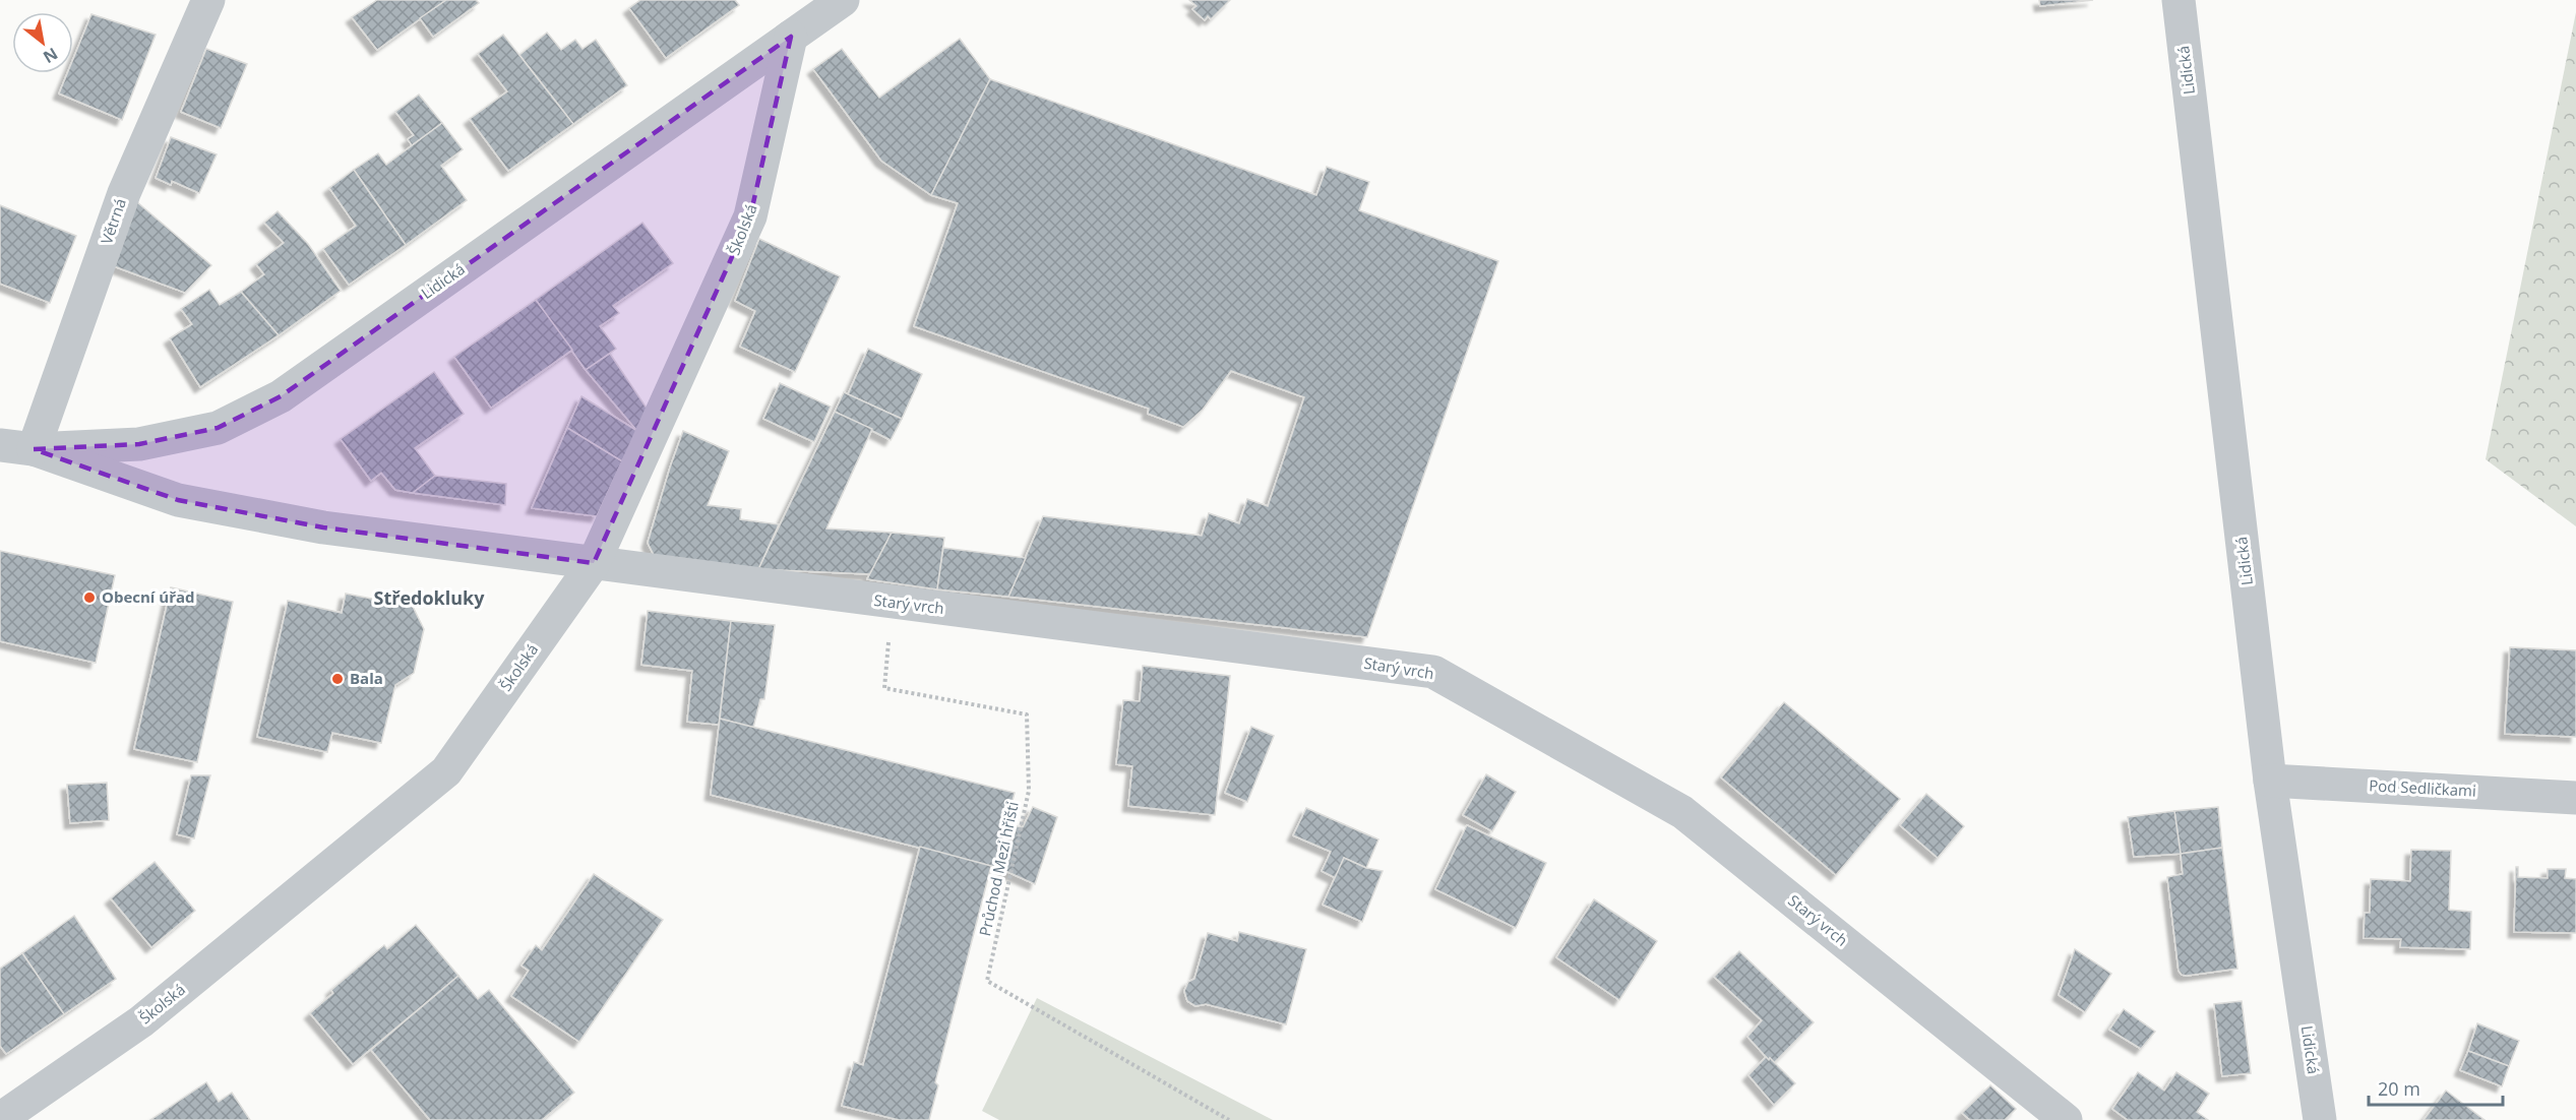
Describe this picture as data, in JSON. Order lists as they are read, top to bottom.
{
  "streets": {
    "street": [
      "Lidická",
      "Větrná",
      "Školská",
      "Starý vrch",
      "Pod Sedličkami"
    ],
    "path": ["Průchod Mezi hřišti"]
  },
  "crossings": [
    ["Lidická", "Větrná"],
    ["Lidická", "Školská"],
    ["Lidická", "Starý vrch"],
    ["Lidická", "Pod Sedličkami"],
    ["Větrná", "Starý vrch"],
    ["Školská", "Starý vrch"],
    ["Starý vrch", "Průchod Mezi hřišti"]
  ],
  "districts": ["Středokluky"],
  "places": ["Obecní úřad", "Bala"],
  "scale_bar": "20 m",
  "north": "bottom right"
}
